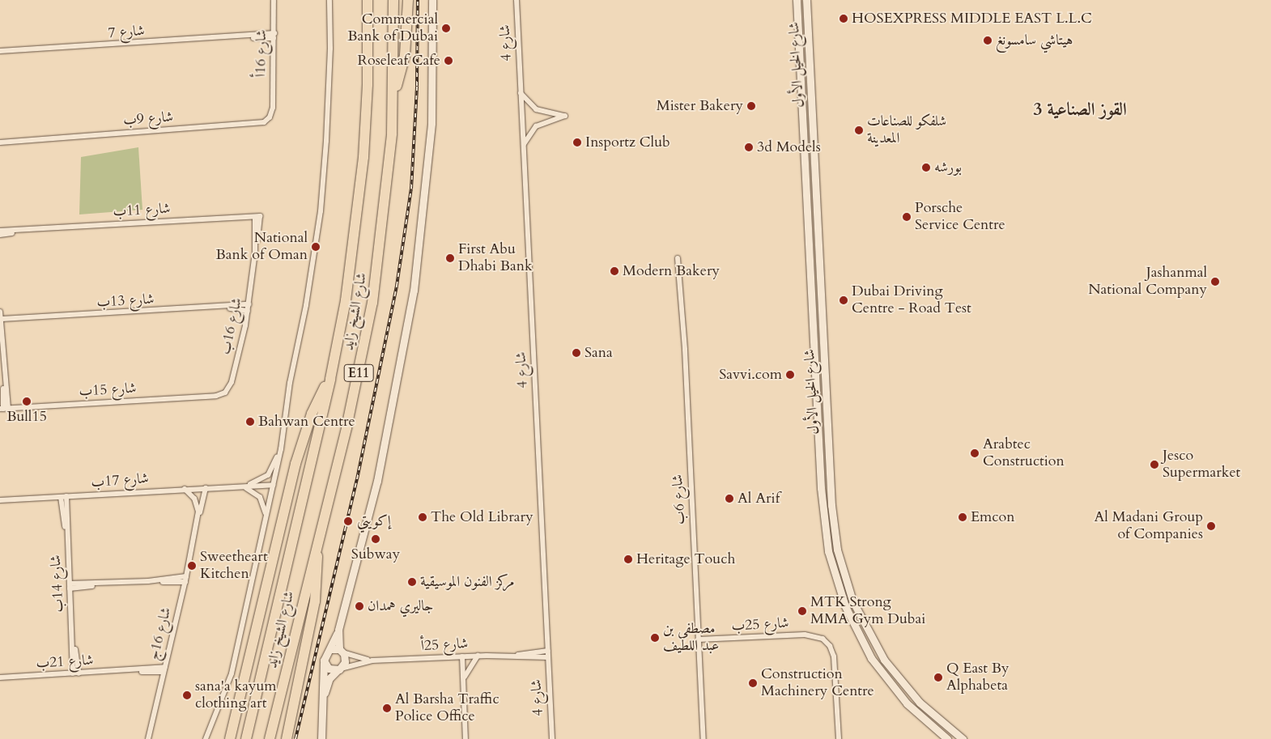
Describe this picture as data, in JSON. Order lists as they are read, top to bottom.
{
  "streets": {
    "highway": ["شارع الشيخ زايد", "E11"],
    "main road": ["شارع الخيل الأول"],
    "street": [
      "شارع 7",
      "شارع 4",
      "شارع 16أ",
      "شارع 9ب",
      "شارع 11ب",
      "شارع 13ب",
      "شارع 16ب",
      "شارع 15ب",
      "شارع 17ب",
      "شارع 6ب",
      "شارع 14ب",
      "شارع 25ب",
      "شارع 16ج",
      "شارع 25أ",
      "شارع 21ب"
    ]
  },
  "crossings": [
    ["شارع 7", "شارع 16أ"],
    ["شارع 4", "شارع 25أ"],
    ["شارع 16أ", "شارع 9ب"],
    ["شارع 11ب", "شارع 16ب"],
    ["شارع 13ب", "شارع 16ب"],
    ["شارع 16ب", "شارع 15ب"],
    ["شارع 17ب", "شارع 14ب"],
    ["شارع 17ب", "شارع 16ج"],
    ["شارع 6ب", "شارع 25ب"],
    ["شارع 14ب", "شارع 21ب"],
    ["شارع 16ج", "شارع 21ب"]
  ],
  "districts": ["القوز الصناعية 3"],
  "places": [
    "HOSEXPRESS MIDDLE EAST L.L.C",
    "Commercial Bank of Dubai",
    "هيتاشي سامسونغ",
    "Roseleaf Cafe",
    "Mister Bakery",
    "شلفكو للصناعات المعدينة",
    "Insportz Club",
    "3d Models",
    "بورشه",
    "Porsche Service Centre",
    "National Bank of Oman",
    "First Abu Dhabi Bank",
    "Modern Bakery",
    "Jashanmal National Company",
    "Dubai Driving Centre - Road Test",
    "Sana",
    "Savvi.com",
    "Bull15",
    "Bahwan Centre",
    "Arabtec Construction",
    "Jesco Supermarket",
    "Al Arif",
    "The Old Library",
    "Emcon",
    "إكويتي",
    "Al Madani Group of Companies",
    "Subway",
    "Heritage Touch",
    "Sweetheart Kitchen",
    "مركز الفنون الموسيقية",
    "جاليري همدان",
    "MTK Strong MMA Gym Dubai",
    "مصطفي بن عبد اللطيف",
    "Q East By Alphabeta",
    "Construction Machinery Centre",
    "sana'a kayum clothing art",
    "Al Barsha Traffic Police Office"
  ]
}
